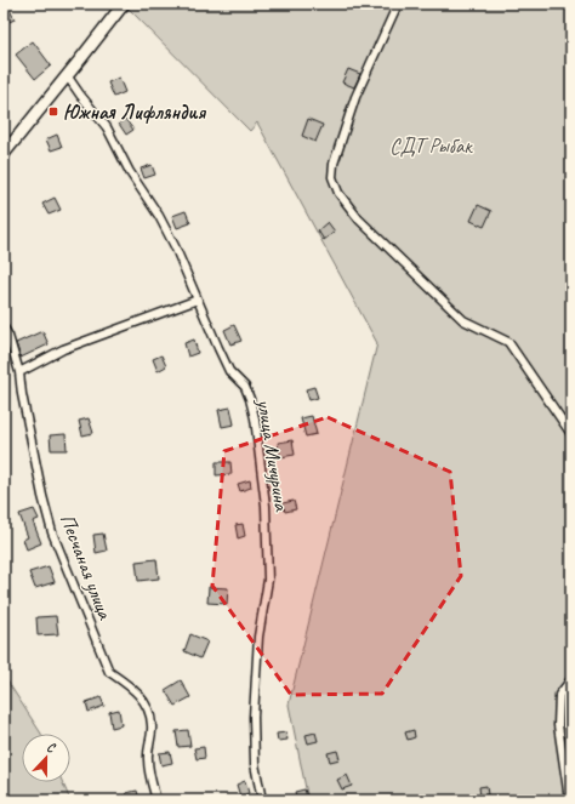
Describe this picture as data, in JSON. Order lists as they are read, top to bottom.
{
  "streets": {
    "street": ["улица Мичурина", "Песчаная улица"]
  },
  "parks": ["СДТ Рыбак"],
  "places": {
    "transit": ["Южная Лифляндия"]
  },
  "north": "top"
}
